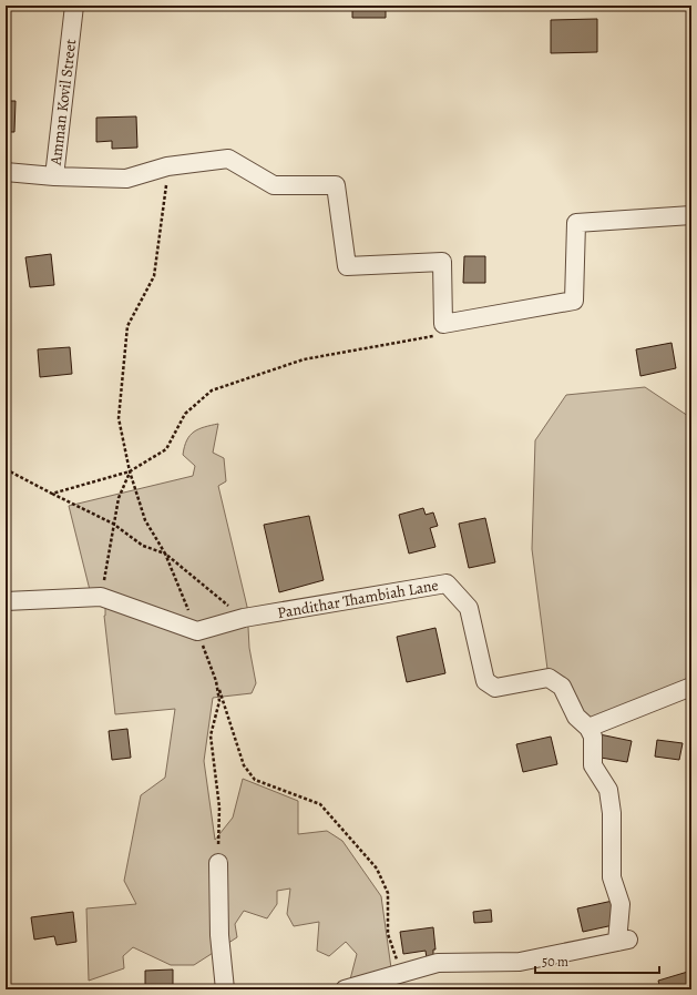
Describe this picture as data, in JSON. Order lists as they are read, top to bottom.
{
  "streets": {
    "street": ["Amman Kovil Street", "Pandithar Thambiah Lane"]
  },
  "scale_bar": "50 m"
}
